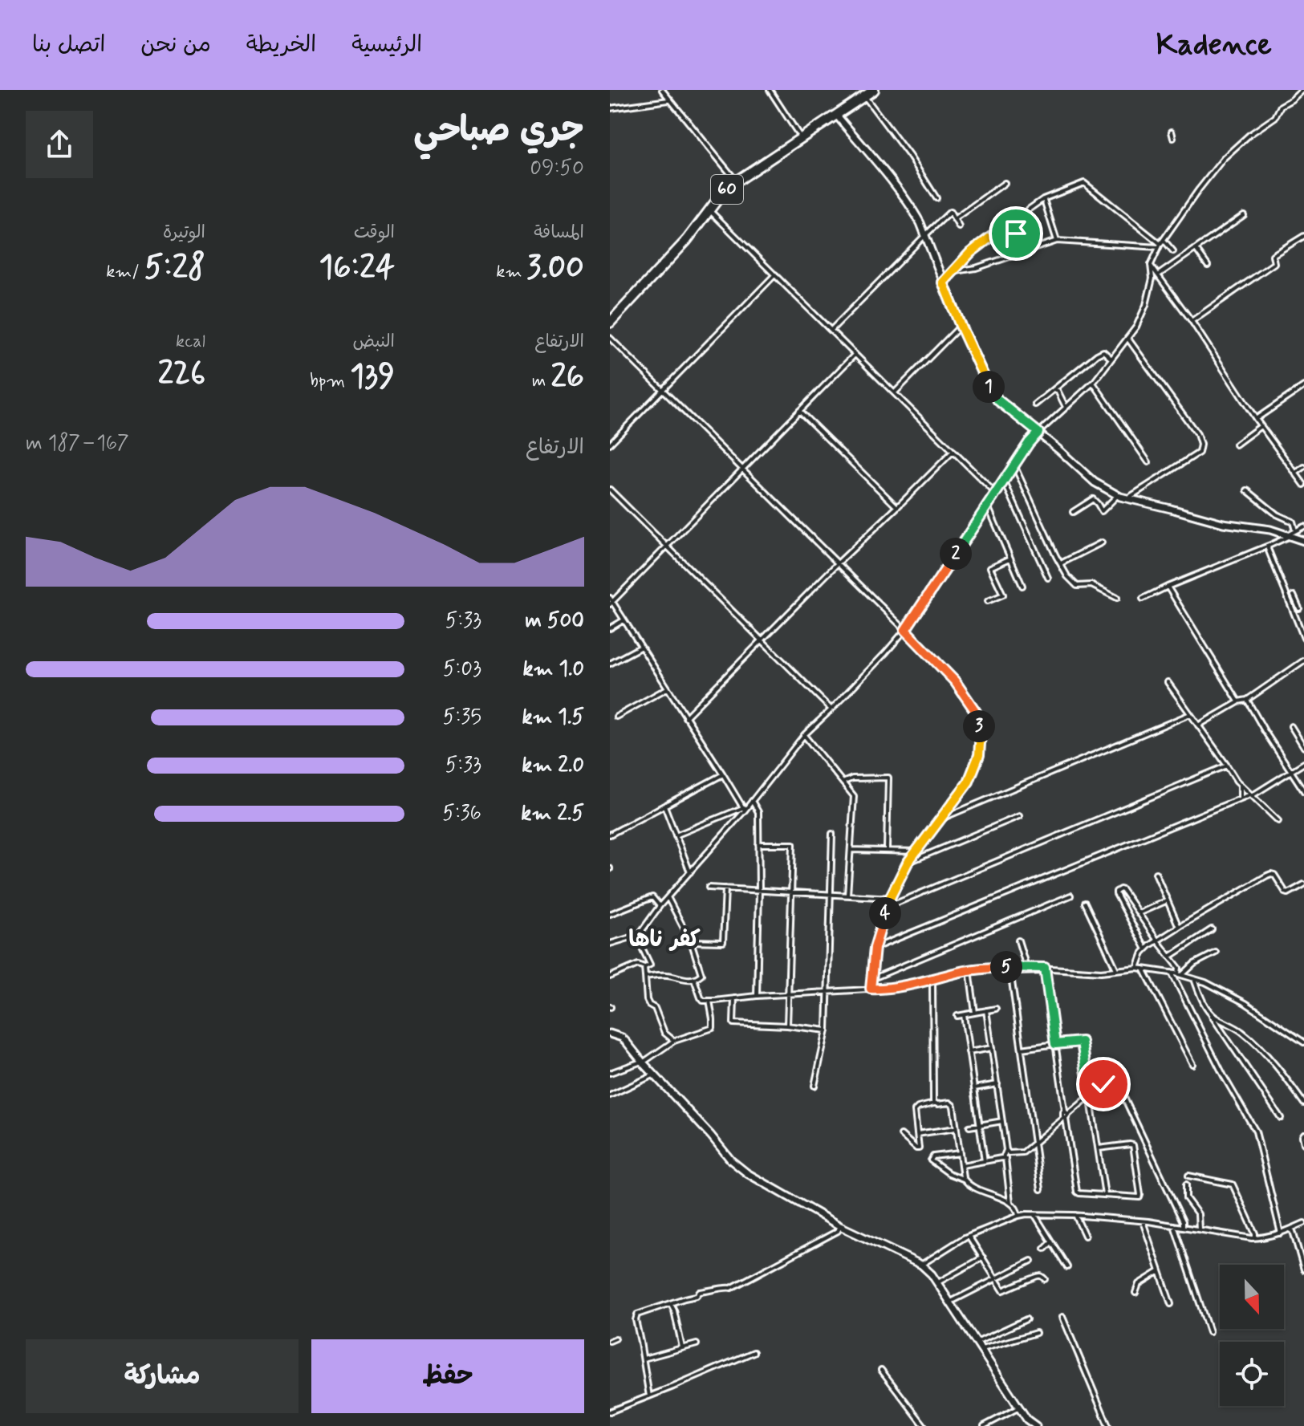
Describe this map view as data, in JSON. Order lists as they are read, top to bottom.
{
  "streets": {
    "highway": ["60"]
  },
  "districts": ["كفر ناها"],
  "north": "bottom",
  "page": {
    "header": "Kadence",
    "nav": [
      "الرئيسية",
      "الخريطة",
      "من نحن",
      "اتصل بنا"
    ],
    "heading": ["جري صباحي", "09:50"],
    "stats": [
      ["المسافة", "3.00 km"],
      ["الوقت", "16:24"],
      ["الوتيرة", "5:28 /km"],
      ["الارتفاع", "26 m"],
      ["النبض", "139 bpm"],
      ["kcal", "226"]
    ],
    "pins": [
      "1",
      "2",
      "3",
      "4",
      "5"
    ],
    "chart": ["الارتفاع", "167–187 m"],
    "list": [
      {
        "name": "500 m",
        "note": "5:33"
      },
      {
        "name": "1.0 km",
        "note": "5:03"
      },
      {
        "name": "1.5 km",
        "note": "5:35"
      },
      {
        "name": "2.0 km",
        "note": "5:33"
      },
      {
        "name": "2.5 km",
        "note": "5:36"
      }
    ],
    "buttons": ["حفظ", "مشاركة"]
  }
}
